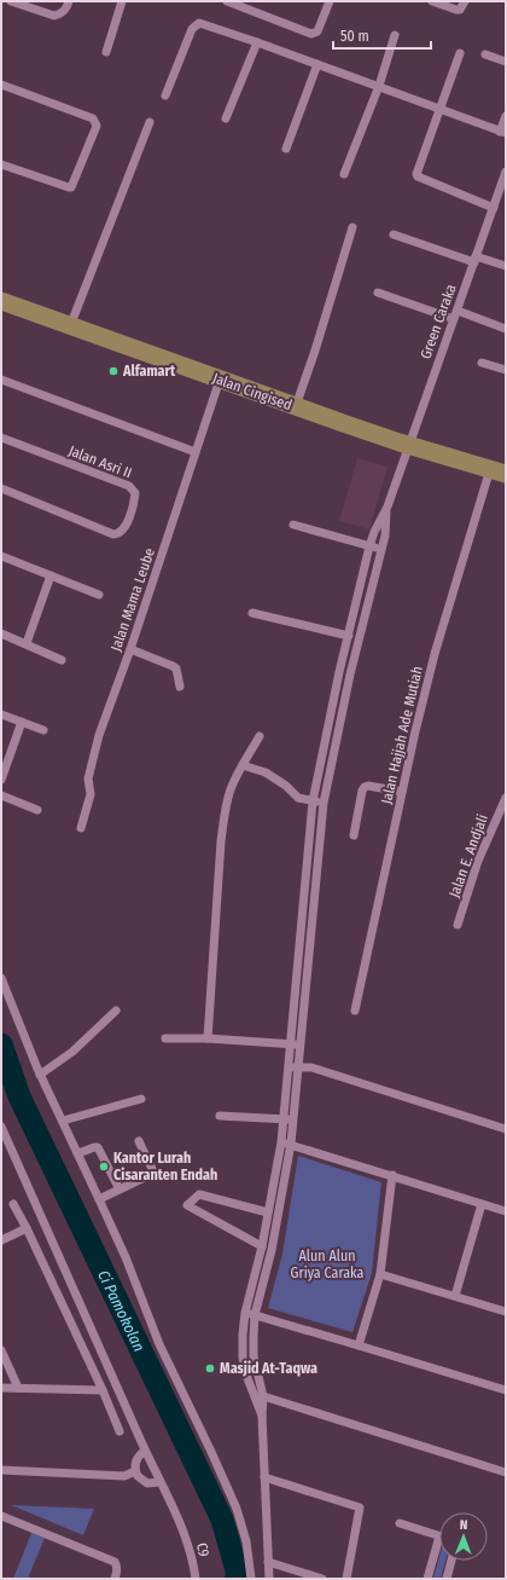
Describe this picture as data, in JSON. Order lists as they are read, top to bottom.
{
  "streets": {
    "main road": ["Jalan Cingised"],
    "street": [
      "Green Caraka",
      "Jalan Asri II",
      "Jalan Mama Leube",
      "Jalan Hajjah Ade Mutiah",
      "Jalan E. Andjali",
      "C9"
    ]
  },
  "crossings": [
    ["Green Caraka", "Jalan Cingised"],
    ["Jalan Cingised", "Jalan Mama Leube"],
    ["Jalan Cingised", "Jalan Hajjah Ade Mutiah"]
  ],
  "water": ["Ci Pamokolan"],
  "parks": ["Alun Alun Griya Caraka"],
  "places": ["Alfamart", "Kantor Lurah Cisaranten Endah", "Masjid At-Taqwa"],
  "scale_bar": "50 m",
  "north": "top"
}
